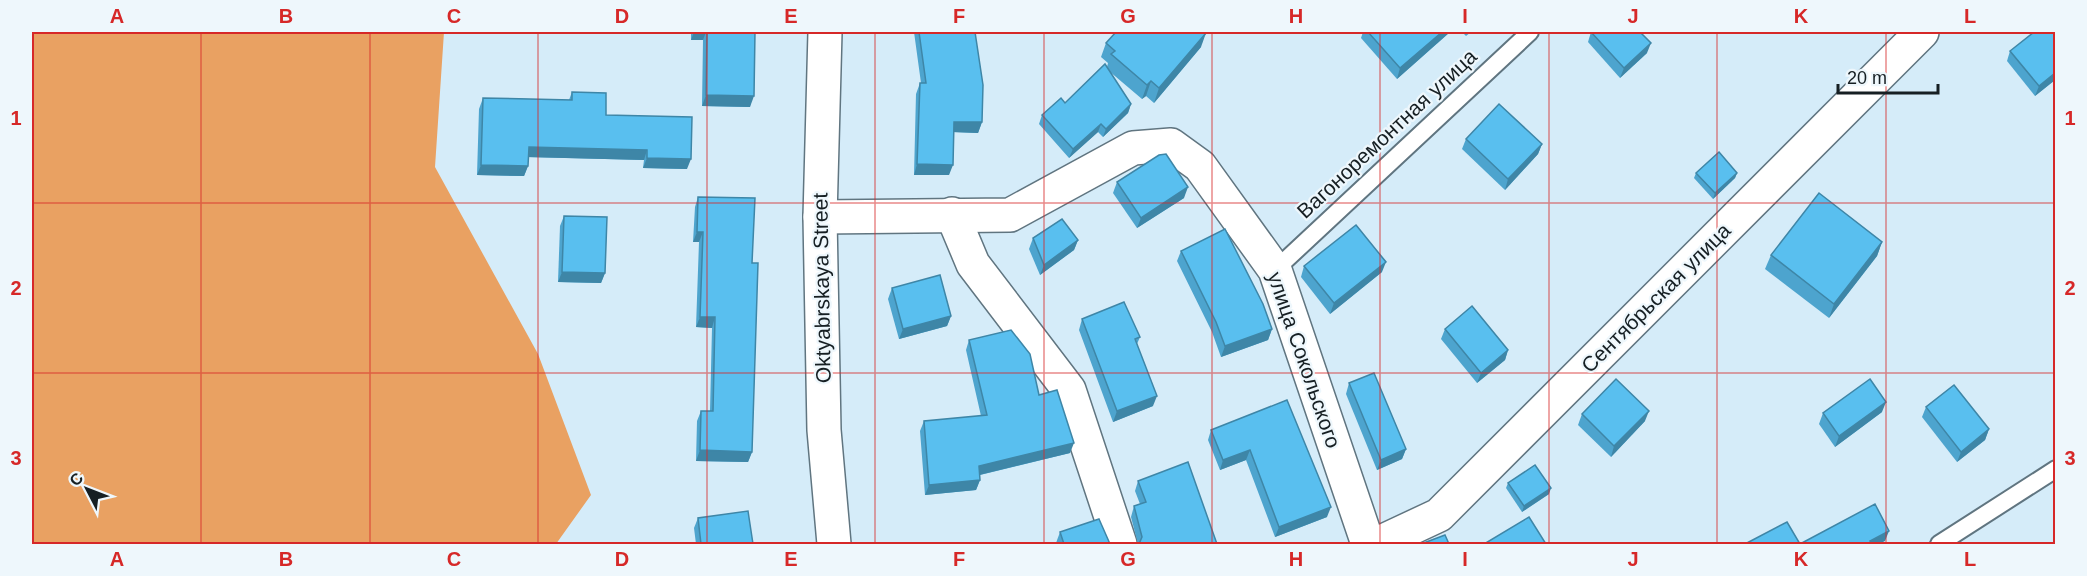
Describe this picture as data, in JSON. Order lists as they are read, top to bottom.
{
  "streets": {
    "street": ["Oktyabrskaya Street", "Сентябрьская улица", "улица Сокольского"],
    "lane": ["Вагоноремонтная улица"]
  },
  "crossings": [
    ["Вагоноремонтная улица", "улица Сокольского"],
    ["Oktyabrskaya Street", "улица Сокольского"]
  ],
  "scale_bar": "20 m",
  "north": "top left",
  "grid": {
    "columns": [
      "A",
      "B",
      "C",
      "D",
      "E",
      "F",
      "G",
      "H",
      "I",
      "J",
      "K",
      "L"
    ],
    "rows": ["1", "2", "3"]
  }
}
